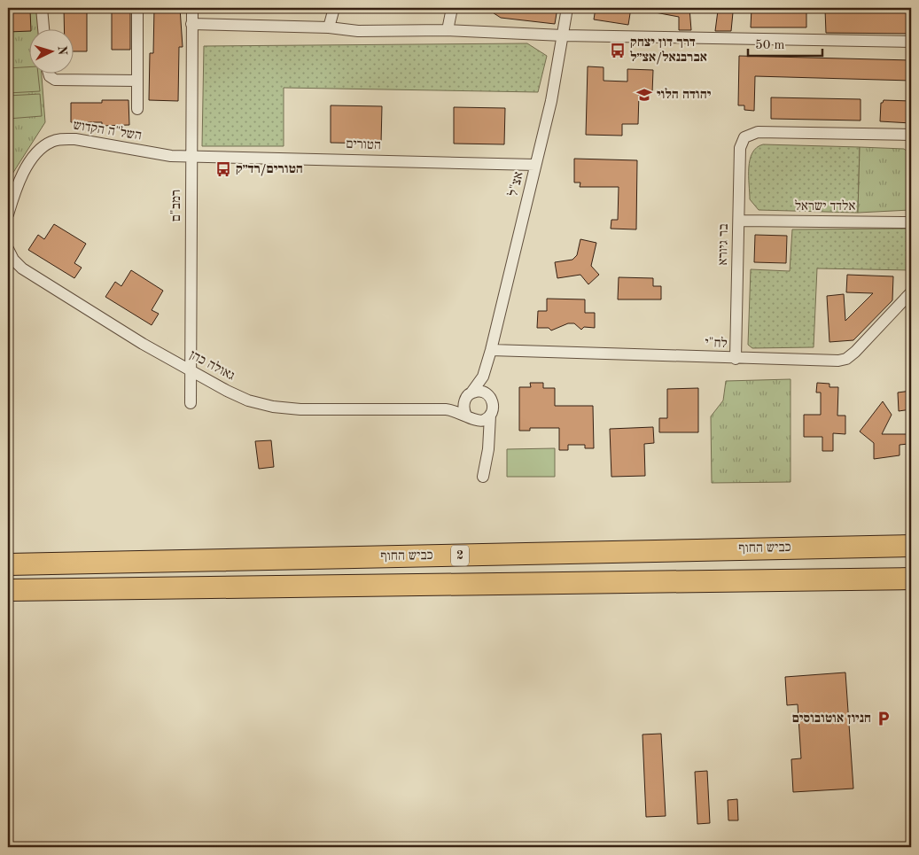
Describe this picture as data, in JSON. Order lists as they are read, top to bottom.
{
  "streets": {
    "highway": ["כביש החוף", "2"],
    "street": [
      "השל\"ה הקדוש",
      "הטורים",
      "אצ\"ל",
      "רמב\"ם",
      "אלדד ישראל",
      "בר גיורא",
      "לח\"י",
      "גאולה כהן"
    ]
  },
  "crossings": [
    ["השל\"ה הקדוש", "הטורים"],
    ["השל\"ה הקדוש", "רמב\"ם"],
    ["הטורים", "אצ\"ל"],
    ["הטורים", "רמב\"ם"],
    ["אצ\"ל", "לח\"י"],
    ["אצ\"ל", "גאולה כהן"],
    ["רמב\"ם", "גאולה כהן"],
    ["אלדד ישראל", "בר גיורא"],
    ["בר גיורא", "לח\"י"]
  ],
  "places": {
    "bus stop": ["דרך דון יצחק אברבנאל/אצ״ל", "הטורים/רד״ק"],
    "school or university": ["יהודה הלוי"],
    "parking": ["חניון אוטובוסים"]
  },
  "scale_bar": "50 m",
  "north": "right"
}
